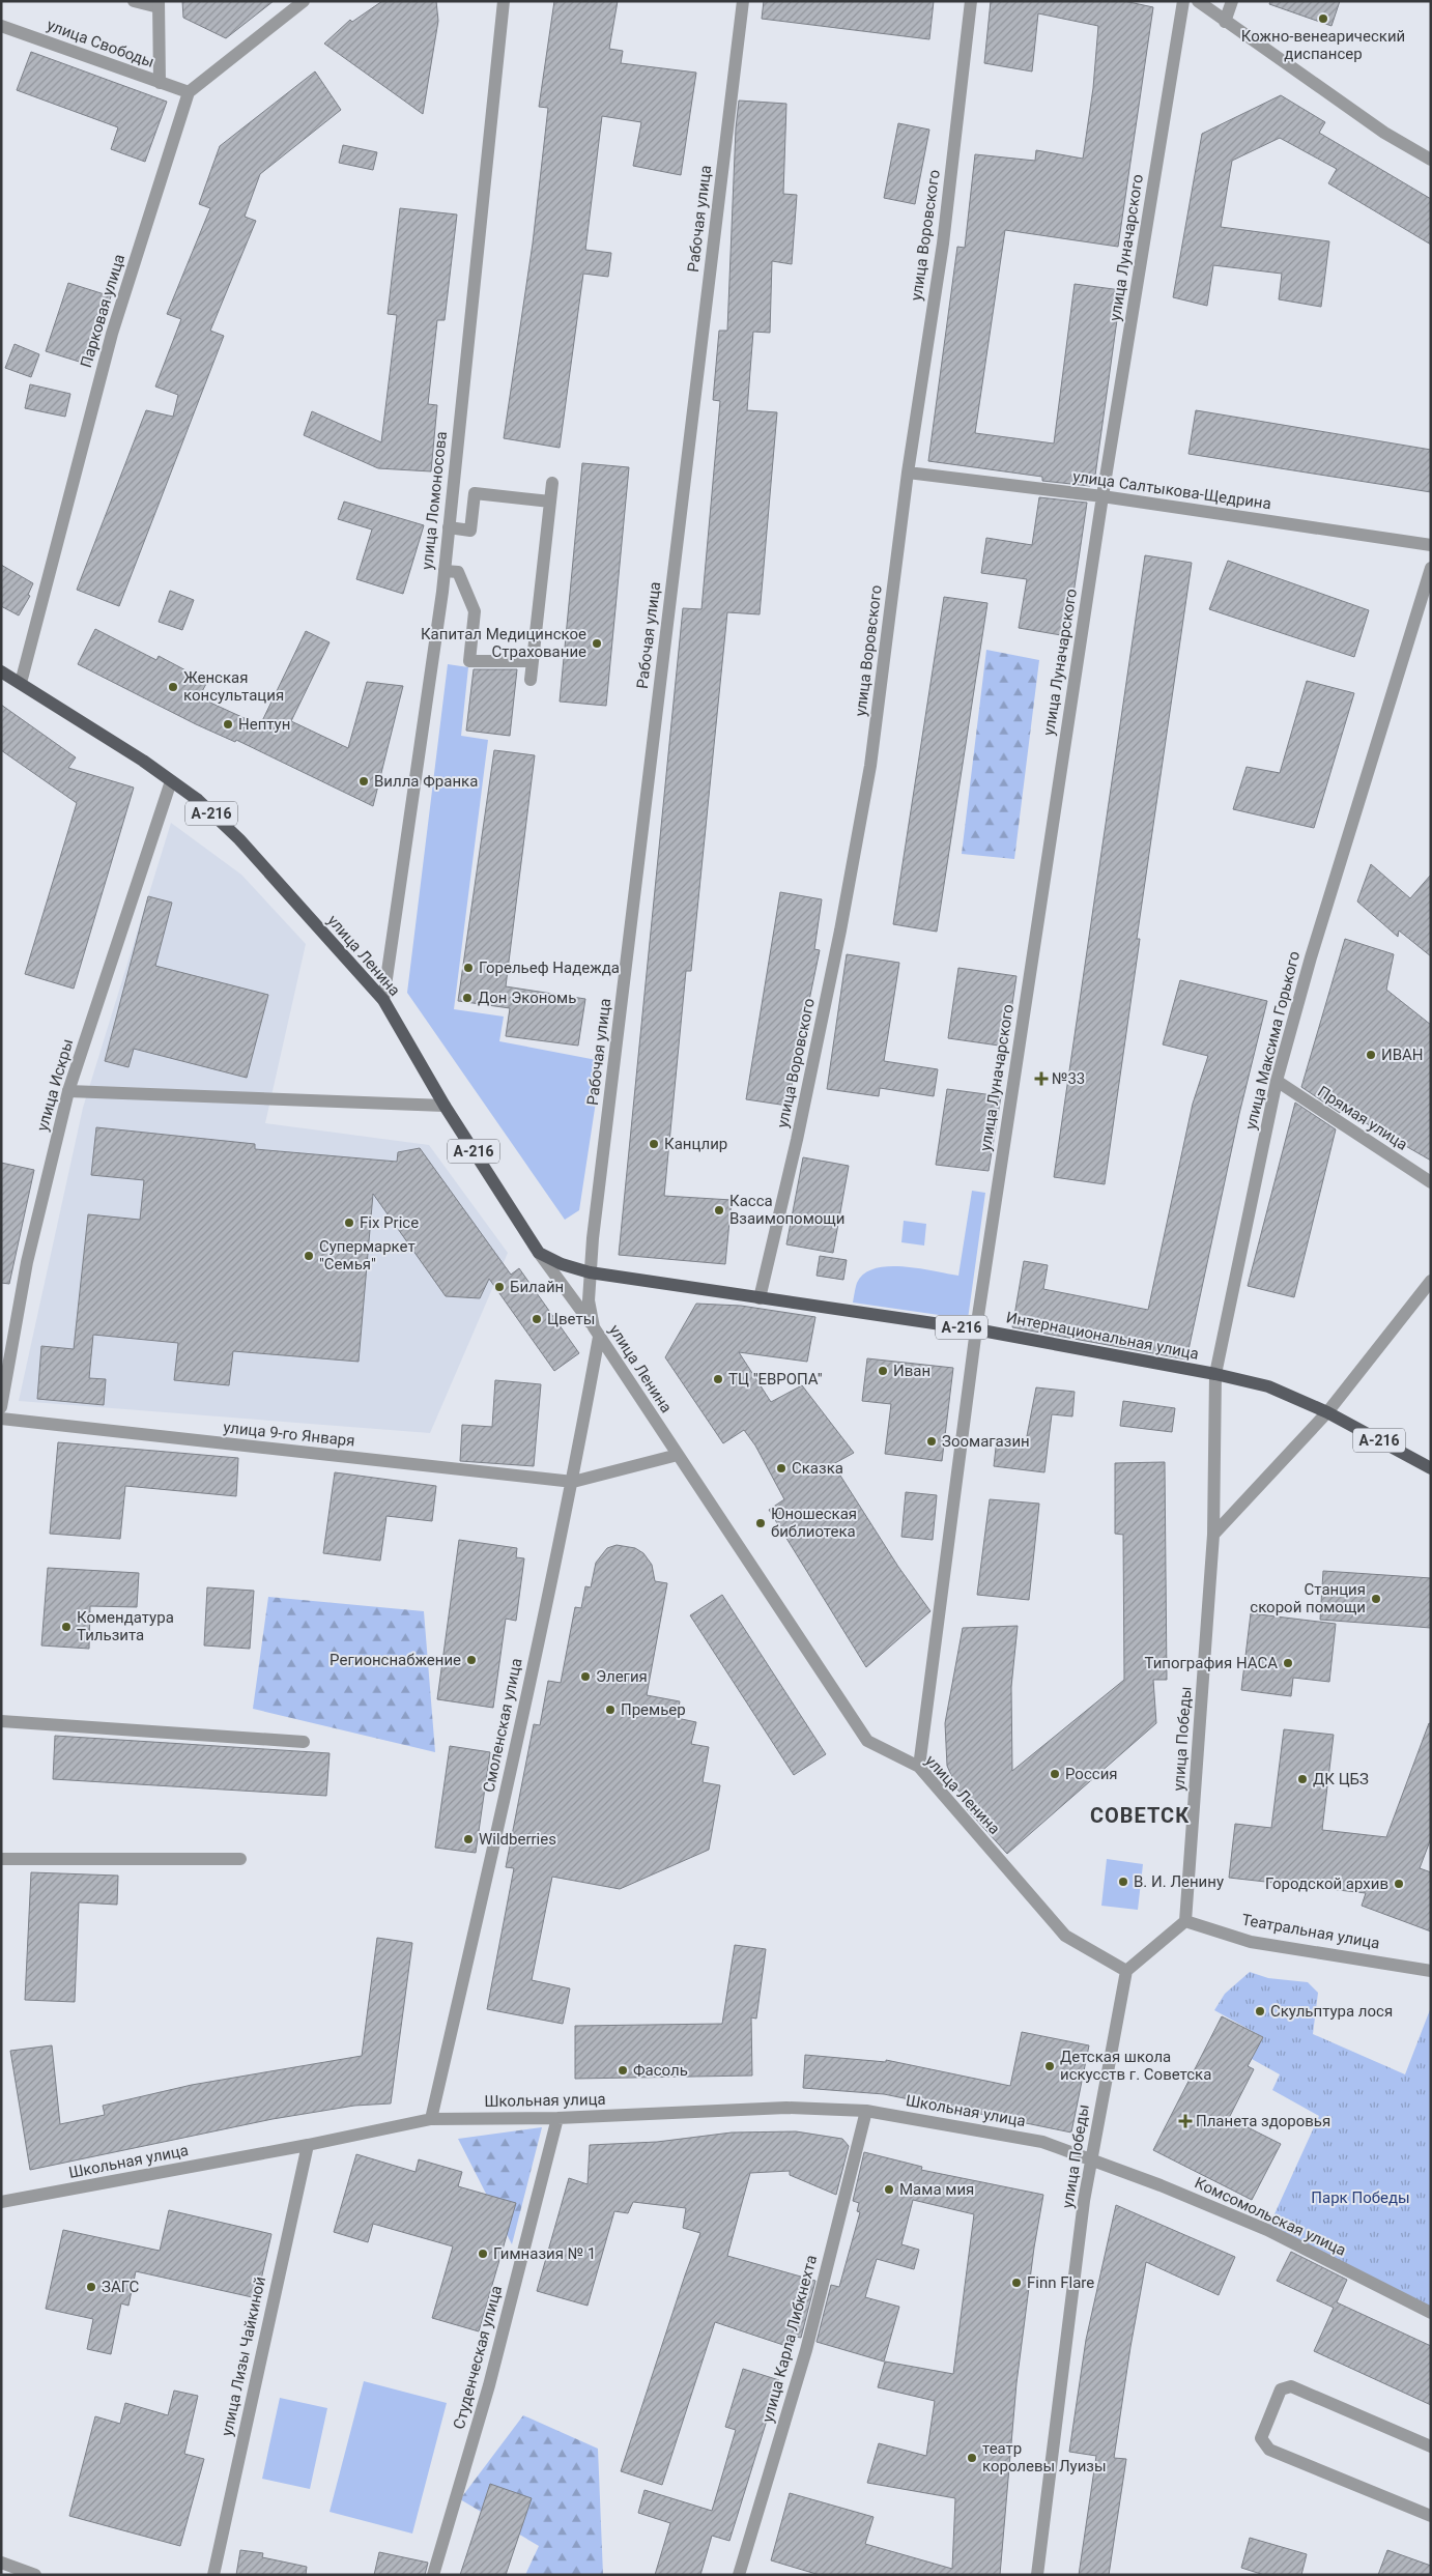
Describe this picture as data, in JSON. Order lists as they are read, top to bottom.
{
  "streets": {
    "main road": ["А-216", "улица Ленина", "Интернациональная улица"],
    "street": [
      "улица Свободы",
      "Рабочая улица",
      "улица Воровского",
      "улица Луначарского",
      "Парковая улица",
      "улица Салтыкова-Щедрина",
      "улица Ломоносова",
      "улица Максима Горького",
      "улица Искры",
      "Прямая улица",
      "улица 9-го Января",
      "Смоленская улица",
      "улица Победы",
      "Театральная улица",
      "Школьная улица",
      "Комсомольская улица",
      "улица Карла Либкнехта",
      "улица Лизы Чайкиной",
      "Студенческая улица"
    ]
  },
  "crossings": [
    ["улица Свободы", "Парковая улица"],
    ["Рабочая улица", "А-216"],
    ["Рабочая улица", "улица Ленина"],
    ["Рабочая улица", "Интернациональная улица"],
    ["улица Воровского", "улица Салтыкова-Щедрина"],
    ["улица Воровского", "Интернациональная улица"],
    ["улица Луначарского", "улица Салтыкова-Щедрина"],
    ["улица Луначарского", "улица Ленина"],
    ["улица Луначарского", "Интернациональная улица"],
    ["Парковая улица", "улица Ленина"],
    ["улица Ломоносова", "улица Ленина"],
    ["А-216", "улица Ленина"],
    ["А-216", "Интернациональная улица"],
    ["улица Ленина", "улица Искры"],
    ["улица Ленина", "Интернациональная улица"],
    ["улица Ленина", "Смоленская улица"],
    ["улица Ленина", "улица Победы"],
    ["улица Максима Горького", "Прямая улица"],
    ["улица Максима Горького", "Интернациональная улица"],
    ["улица Максима Горького", "улица Победы"],
    ["улица 9-го Января", "Смоленская улица"],
    ["Смоленская улица", "Школьная улица"],
    ["улица Победы", "Театральная улица"],
    ["улица Победы", "Школьная улица"],
    ["улица Победы", "Комсомольская улица"],
    ["Школьная улица", "Комсомольская улица"],
    ["Школьная улица", "улица Карла Либкнехта"],
    ["Школьная улица", "улица Лизы Чайкиной"],
    ["Школьная улица", "Студенческая улица"]
  ],
  "districts": ["СОВЕТСК"],
  "parks": ["Парк Победы"],
  "places": {
    "other": [
      "Кожно-венеарический диспансер",
      "Капитал Медицинское Страхование",
      "Женская консультация",
      "Нептун",
      "Вилла Франка",
      "Горельеф Надежда",
      "Дон Экономь",
      "ИВАН",
      "Канцлир",
      "Касса Взаимопомощи",
      "Fix Price",
      "Супермаркет \"Семья\"",
      "Билайн",
      "Цветы",
      "Иван",
      "ТЦ \"ЕВРОПА\"",
      "Зоомагазин",
      "Сказка",
      "Юношеская библиотека",
      "Станция скорой помощи",
      "Комендатура Тильзита",
      "Регионснабжение",
      "Типография НАСА",
      "Элегия",
      "Премьер",
      "Россия",
      "ДК ЦБЗ",
      "Wildberries",
      "В. И. Ленину",
      "Городской архив",
      "Скульптура лося",
      "Детская школа искусств г. Советска",
      "Фасоль",
      "Мама мия",
      "Гимназия № 1",
      "Finn Flare",
      "ЗАГС",
      "театр королевы Луизы"
    ],
    "health": ["№33", "Планета здоровья"]
  }
}
